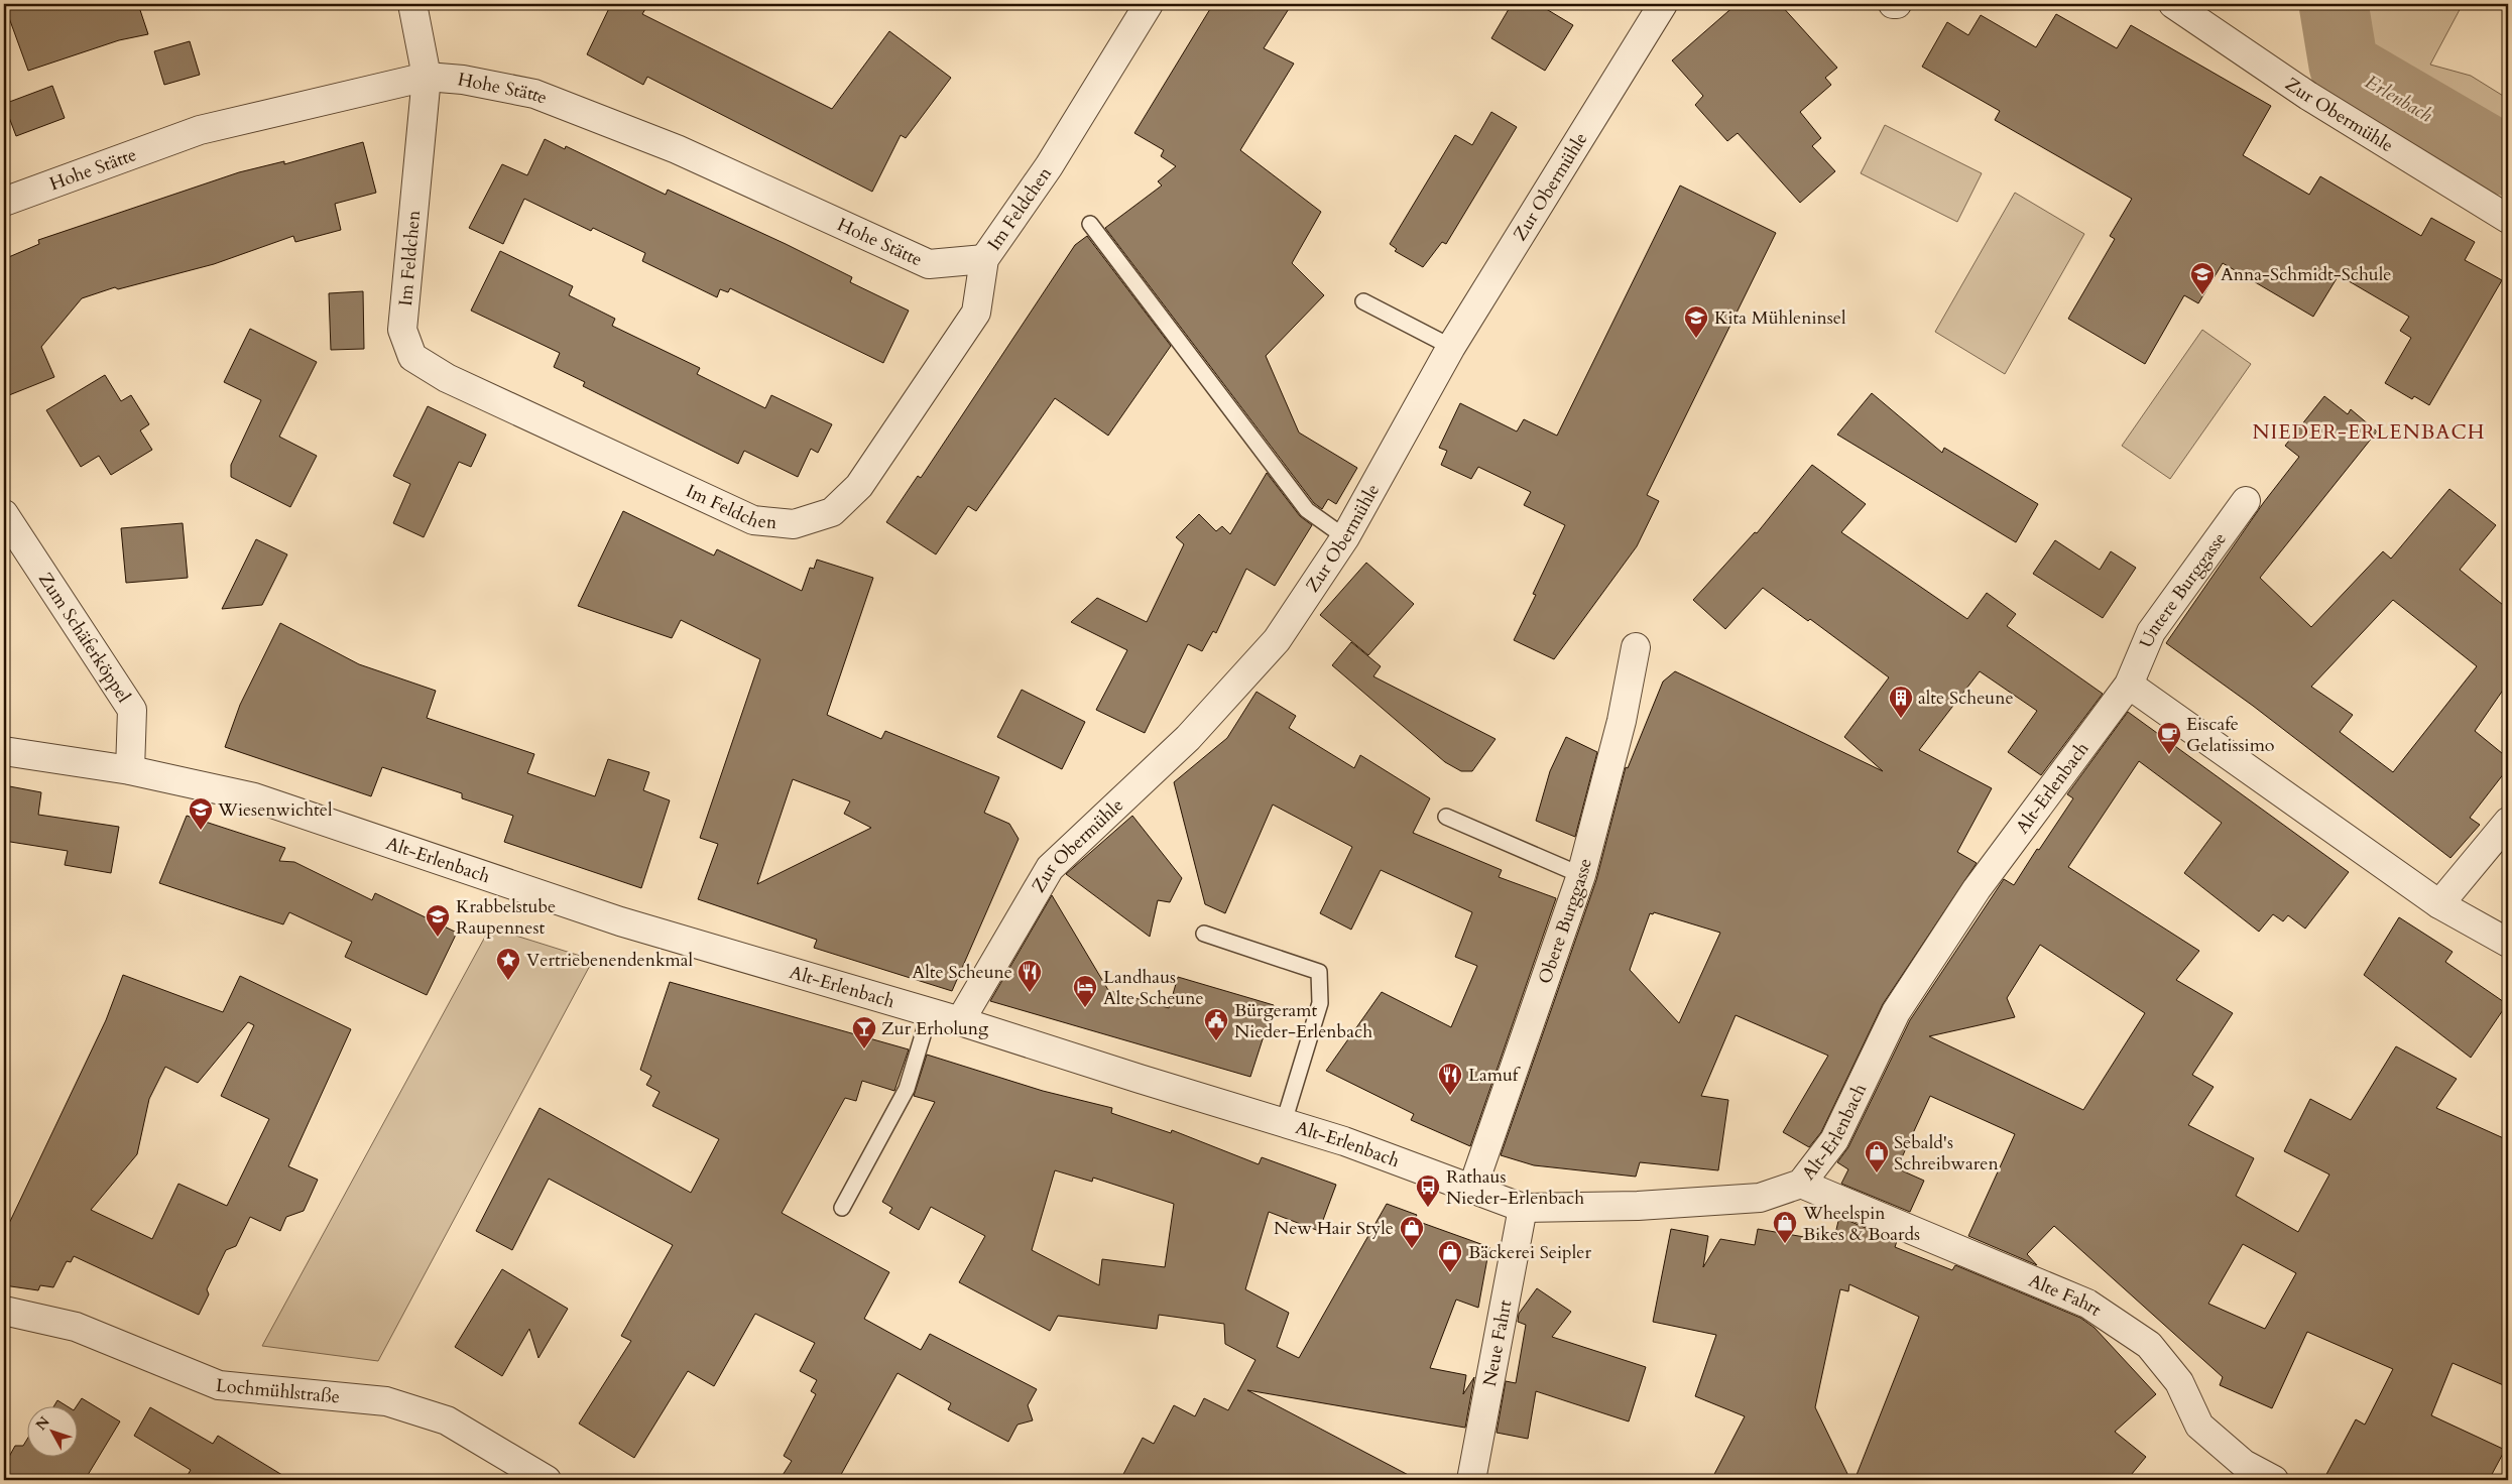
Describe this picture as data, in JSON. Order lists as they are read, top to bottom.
{
  "streets": {
    "street": [
      "Hohe Stätte",
      "Zur Obermühle",
      "Im Feldchen",
      "Untere Burggasse",
      "Zum Schäferköppel",
      "Alt-Erlenbach",
      "Obere Burggasse",
      "Alte Fahrt",
      "Neue Fahrt",
      "Lochmühlstraße"
    ]
  },
  "crossings": [
    ["Hohe Stätte", "Im Feldchen"],
    ["Zur Obermühle", "Alt-Erlenbach"],
    ["Untere Burggasse", "Alt-Erlenbach"],
    ["Zum Schäferköppel", "Alt-Erlenbach"],
    ["Alt-Erlenbach", "Obere Burggasse"],
    ["Alt-Erlenbach", "Alte Fahrt"],
    ["Alt-Erlenbach", "Neue Fahrt"]
  ],
  "districts": ["NIEDER-ERLENBACH"],
  "water": ["Erlenbach"],
  "places": {
    "school or university": [
      "Anna-Schmidt-Schule",
      "Kita Mühleninsel",
      "Wiesenwichtel",
      "Krabbelstube Raupennest"
    ],
    "building": ["alte Scheune"],
    "cafe": ["Eiscafe Gelatissimo"],
    "place": ["Vertriebenendenkmal"],
    "restaurant": ["Alte Scheune", "Lamuf"],
    "hotel": ["Landhaus Alte Scheune"],
    "public building": ["Bürgeramt Nieder-Erlenbach"],
    "bar": ["Zur Erholung"],
    "shop": [
      "Sebald's Schreibwaren",
      "Wheelspin Bikes & Boards",
      "New Hair Style",
      "Bäckerei Seipler"
    ],
    "bus stop": ["Rathaus Nieder-Erlenbach"]
  },
  "north": "top left"
}
